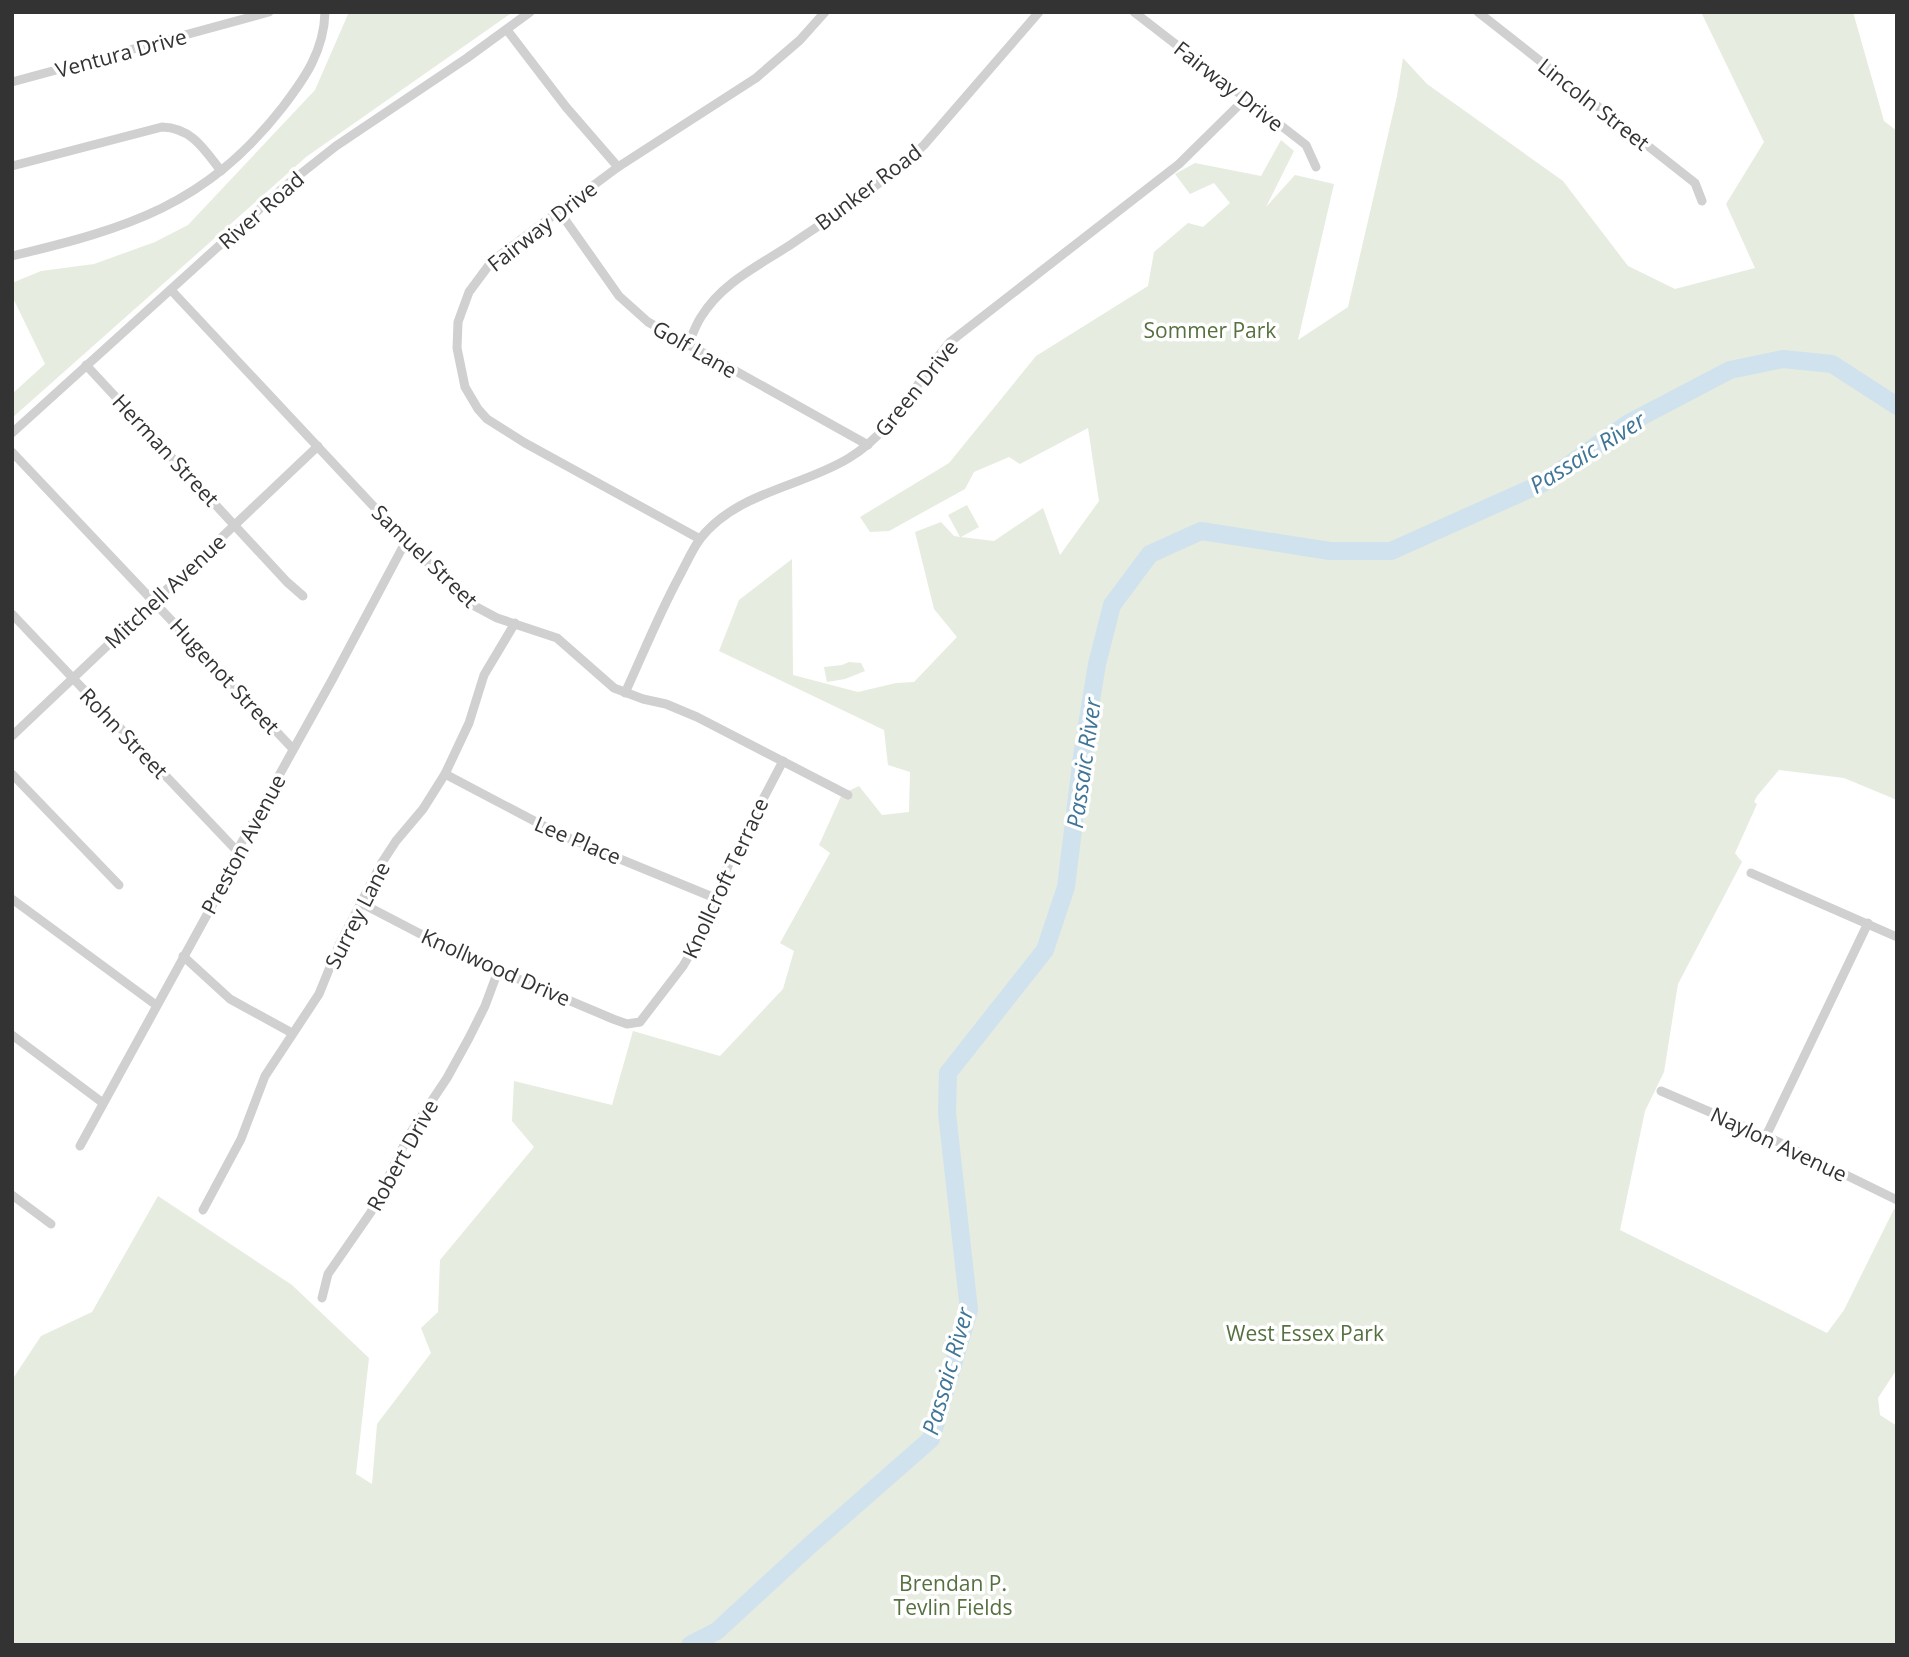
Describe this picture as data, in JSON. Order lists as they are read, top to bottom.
{
  "streets": {
    "street": [
      "Ventura Drive",
      "Fairway Drive",
      "Lincoln Street",
      "Bunker Road",
      "River Road",
      "Golf Lane",
      "Green Drive",
      "Herman Street",
      "Samuel Street",
      "Mitchell Avenue",
      "Hugenot Street",
      "Rohn Street",
      "Lee Place",
      "Preston Avenue",
      "Knollcroft Terrace",
      "Surrey Lane",
      "Knollwood Drive",
      "Naylon Avenue",
      "Robert Drive"
    ]
  },
  "crossings": [
    ["Fairway Drive", "Golf Lane"],
    ["Fairway Drive", "Green Drive"],
    ["Bunker Road", "Golf Lane"],
    ["River Road", "Herman Street"],
    ["River Road", "Samuel Street"],
    ["Golf Lane", "Green Drive"],
    ["Green Drive", "Samuel Street"],
    ["Herman Street", "Mitchell Avenue"],
    ["Samuel Street", "Mitchell Avenue"],
    ["Samuel Street", "Preston Avenue"],
    ["Samuel Street", "Knollcroft Terrace"],
    ["Samuel Street", "Surrey Lane"],
    ["Mitchell Avenue", "Hugenot Street"],
    ["Mitchell Avenue", "Rohn Street"],
    ["Hugenot Street", "Preston Avenue"],
    ["Rohn Street", "Preston Avenue"],
    ["Lee Place", "Knollcroft Terrace"],
    ["Lee Place", "Surrey Lane"],
    ["Knollcroft Terrace", "Knollwood Drive"],
    ["Surrey Lane", "Knollwood Drive"],
    ["Knollwood Drive", "Robert Drive"]
  ],
  "water": ["Passaic River"],
  "parks": ["Sommer Park", "West Essex Park", "Brendan P. Tevlin Fields"]
}
